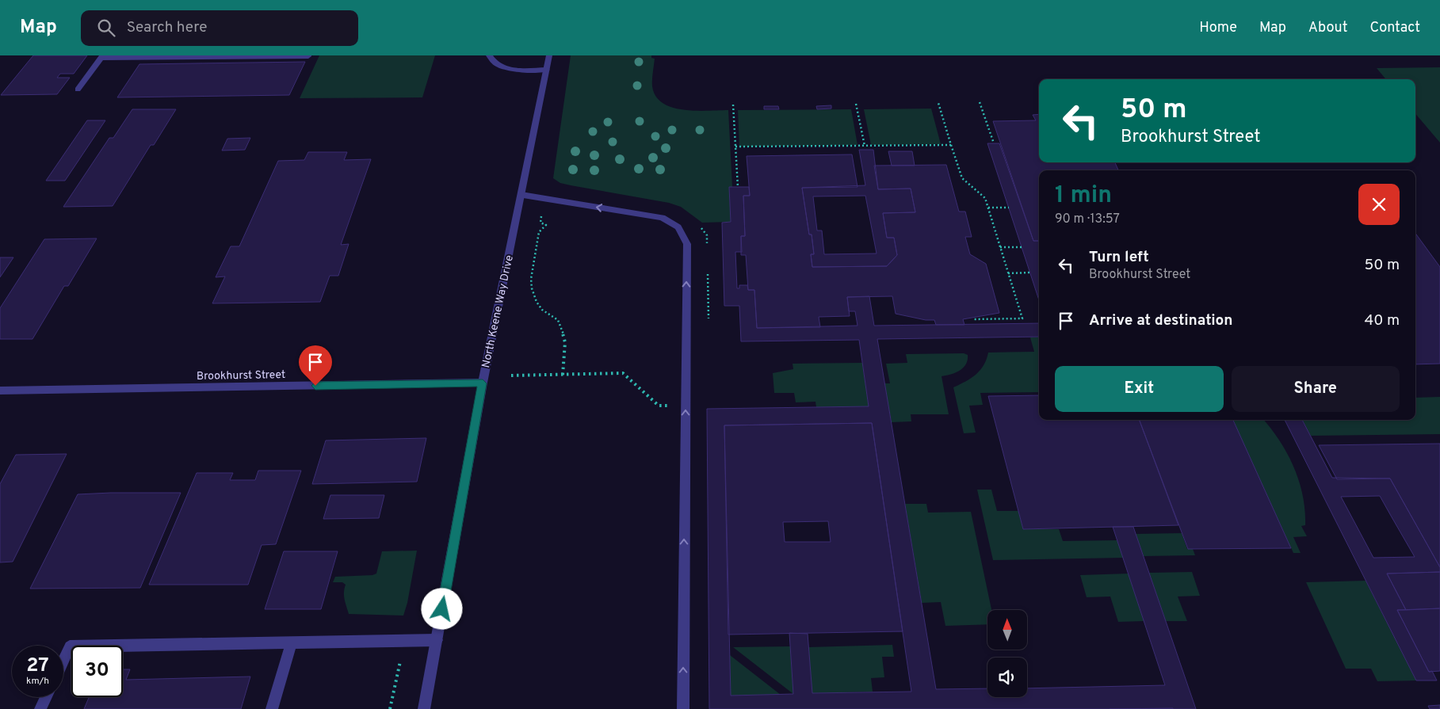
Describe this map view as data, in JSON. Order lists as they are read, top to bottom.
{
  "streets": {
    "street": ["North Keene Way Drive", "Brookhurst Street"]
  },
  "crossings": [
    ["North Keene Way Drive", "Brookhurst Street"]
  ],
  "north": "top",
  "page": {
    "header": "Map",
    "search": "Search here",
    "nav": [
      "Home",
      "Map",
      "About",
      "Contact"
    ],
    "turn": ["50 m", "Brookhurst Street"],
    "heading": ["1 min", "90 m · 13:57"],
    "list": [
      {
        "name": "Turn left",
        "note": "Brookhurst Street",
        "value": "50 m"
      },
      {
        "name": "Arrive at destination",
        "value": "40 m"
      }
    ],
    "buttons": ["Exit", "Share"],
    "speed": "27 km/h",
    "limit": "30"
  }
}
